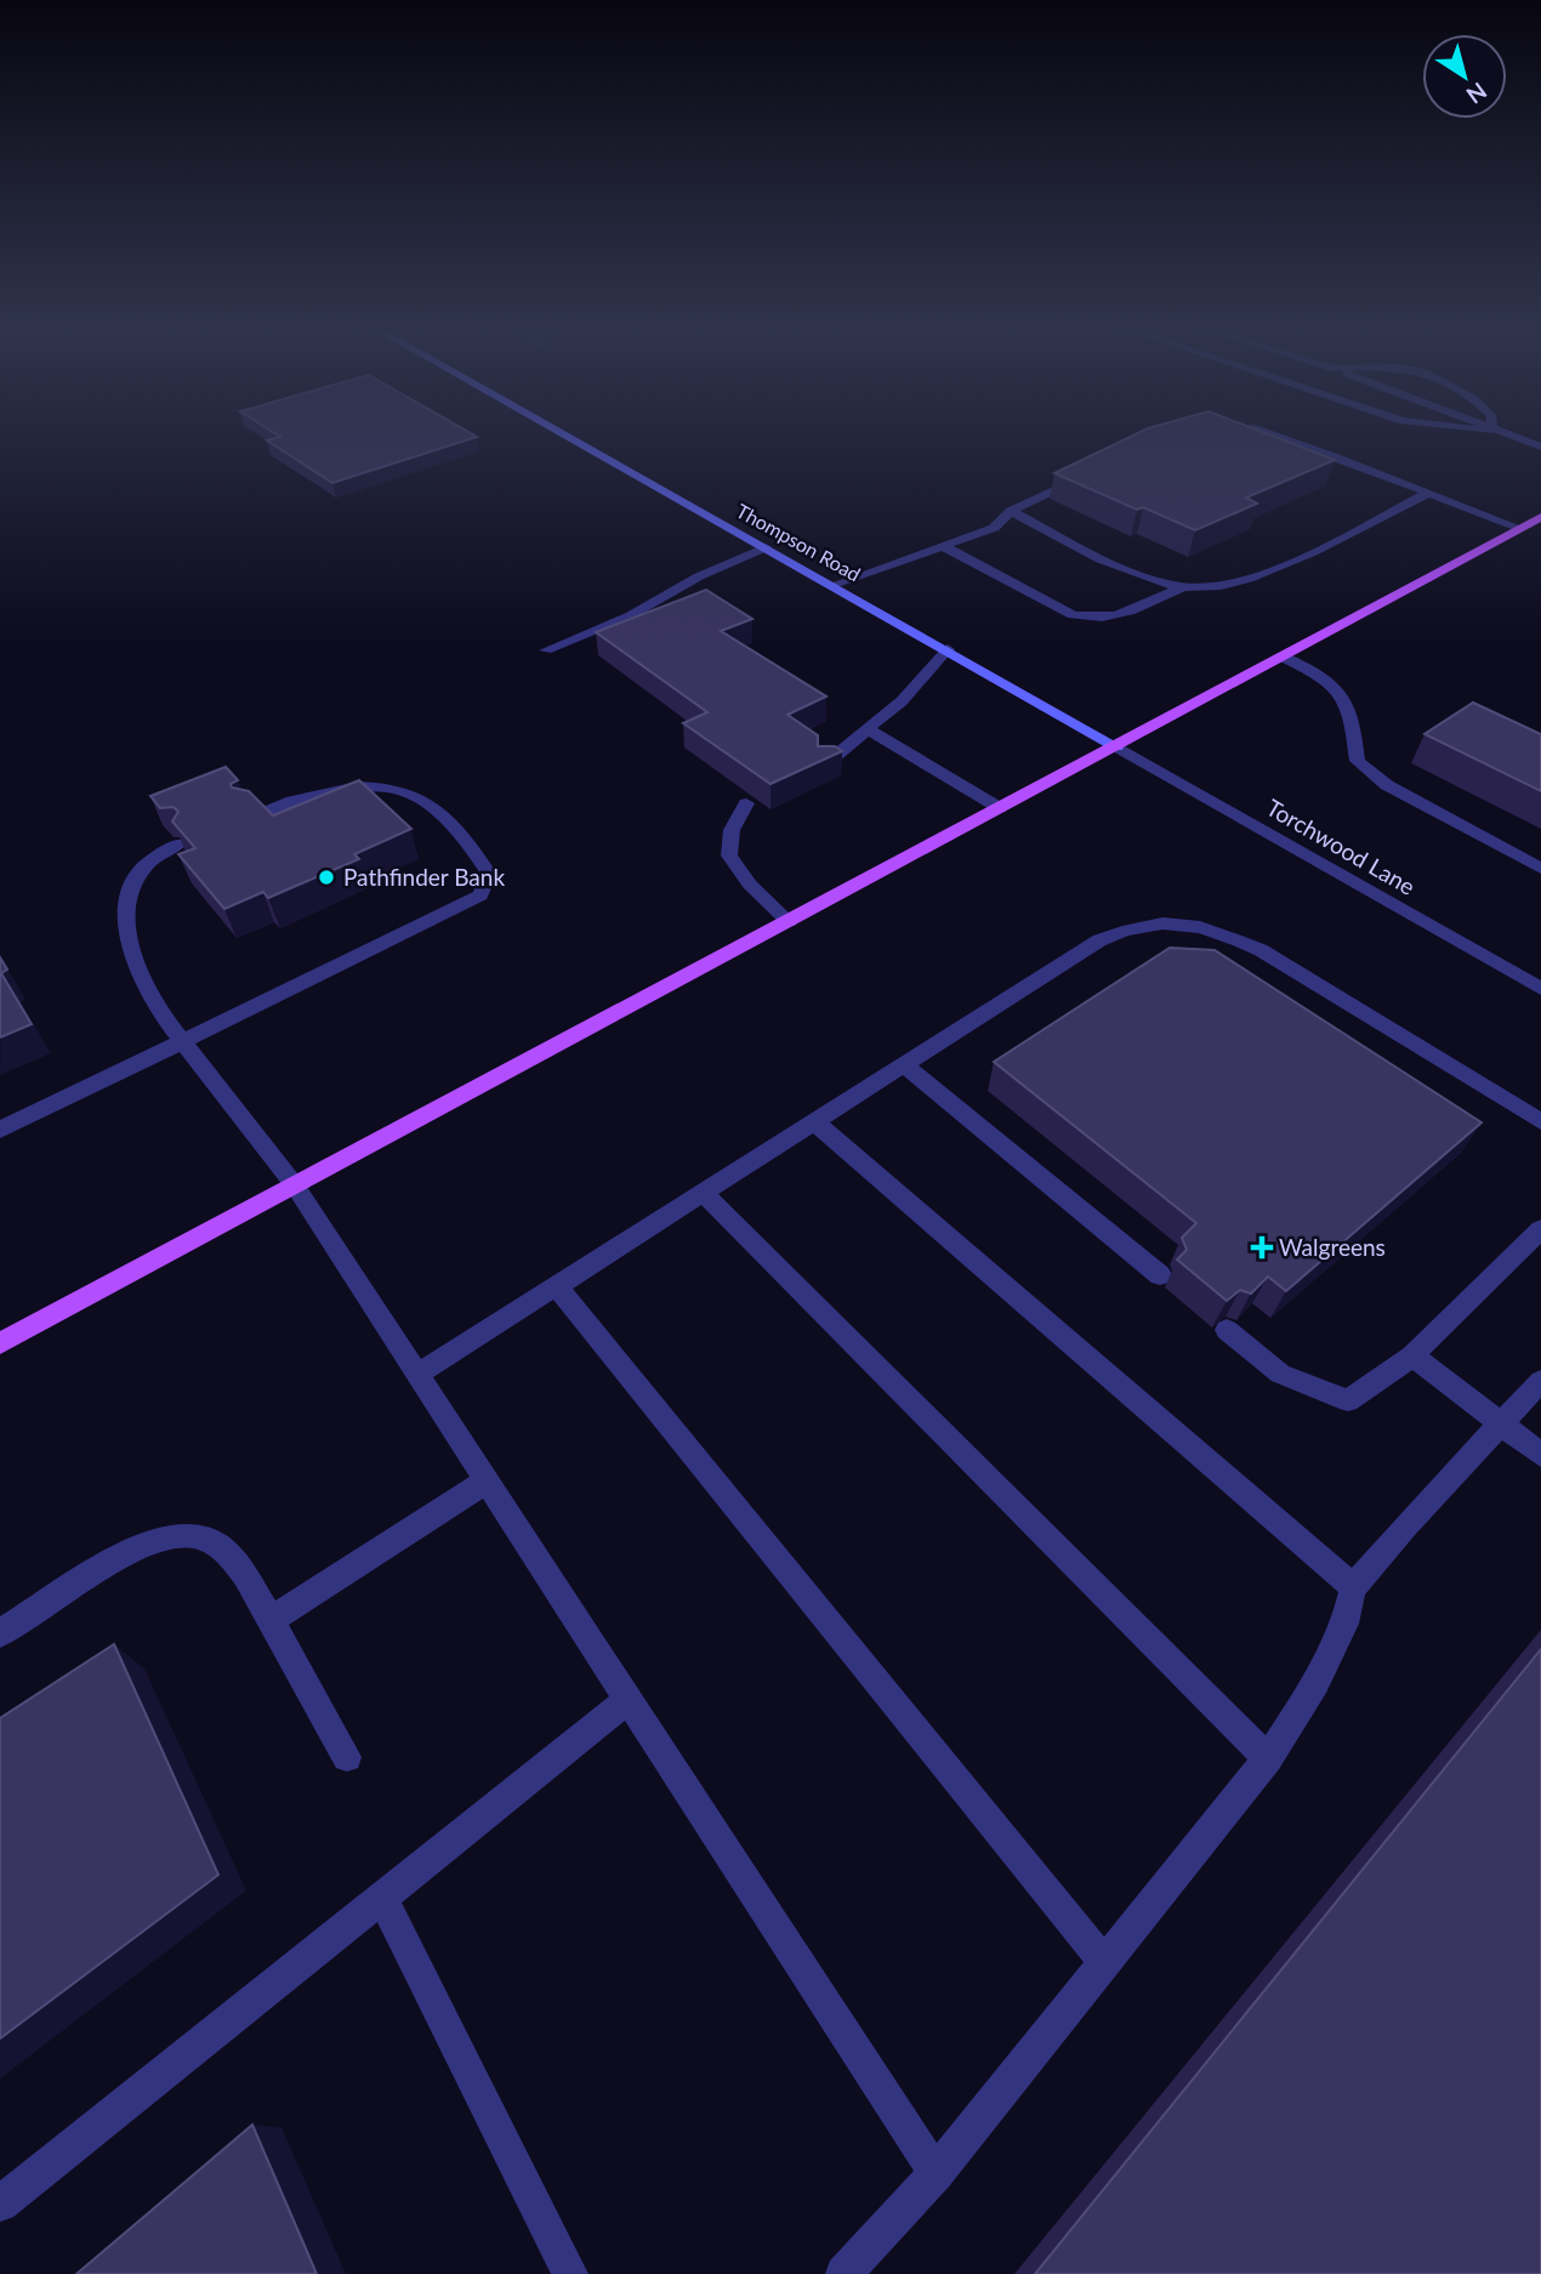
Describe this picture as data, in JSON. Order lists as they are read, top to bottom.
{
  "streets": {
    "street": ["Thompson Road", "Torchwood Lane"]
  },
  "crossings": [
    ["Thompson Road", "Torchwood Lane"]
  ],
  "places": {
    "other": ["Pathfinder Bank"],
    "health": ["Walgreens"]
  },
  "north": "bottom right"
}
